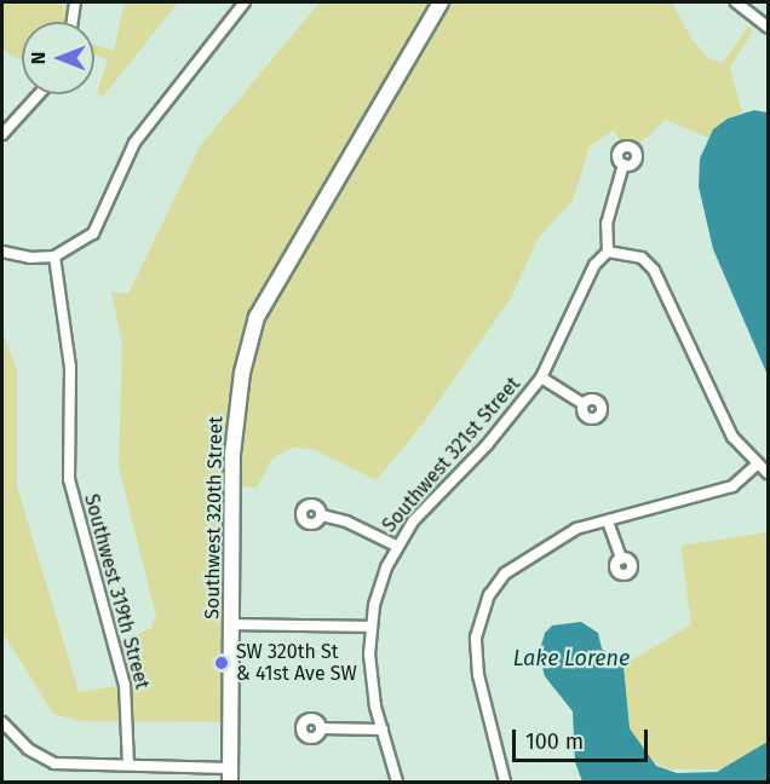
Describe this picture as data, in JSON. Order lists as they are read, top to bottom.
{
  "streets": {
    "main road": ["Southwest 320th Street"],
    "street": ["Southwest 321st Street", "Southwest 319th Street"]
  },
  "water": ["Lake Lorene"],
  "places": ["SW 320th St & 41st Ave SW"],
  "scale_bar": "100 m",
  "north": "left"
}
